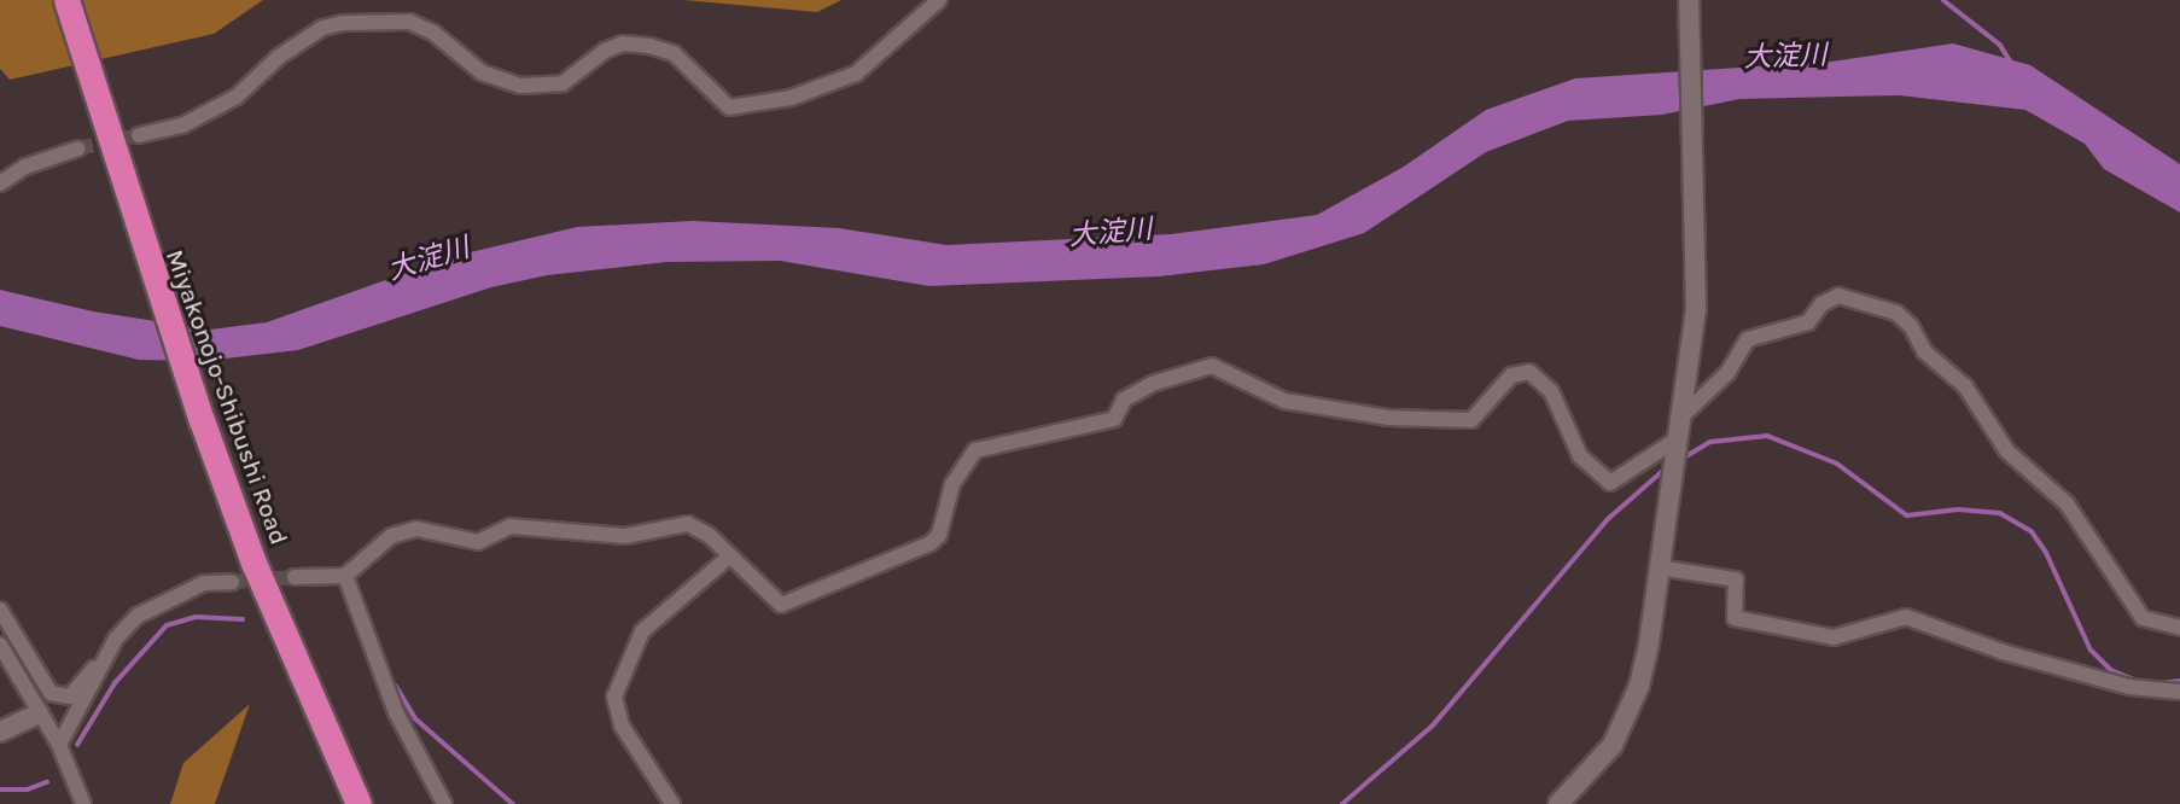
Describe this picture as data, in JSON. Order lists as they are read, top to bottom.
{
  "streets": {
    "highway": ["Miyakonojo-Shibushi Road"]
  },
  "water": ["大淀川"]
}
